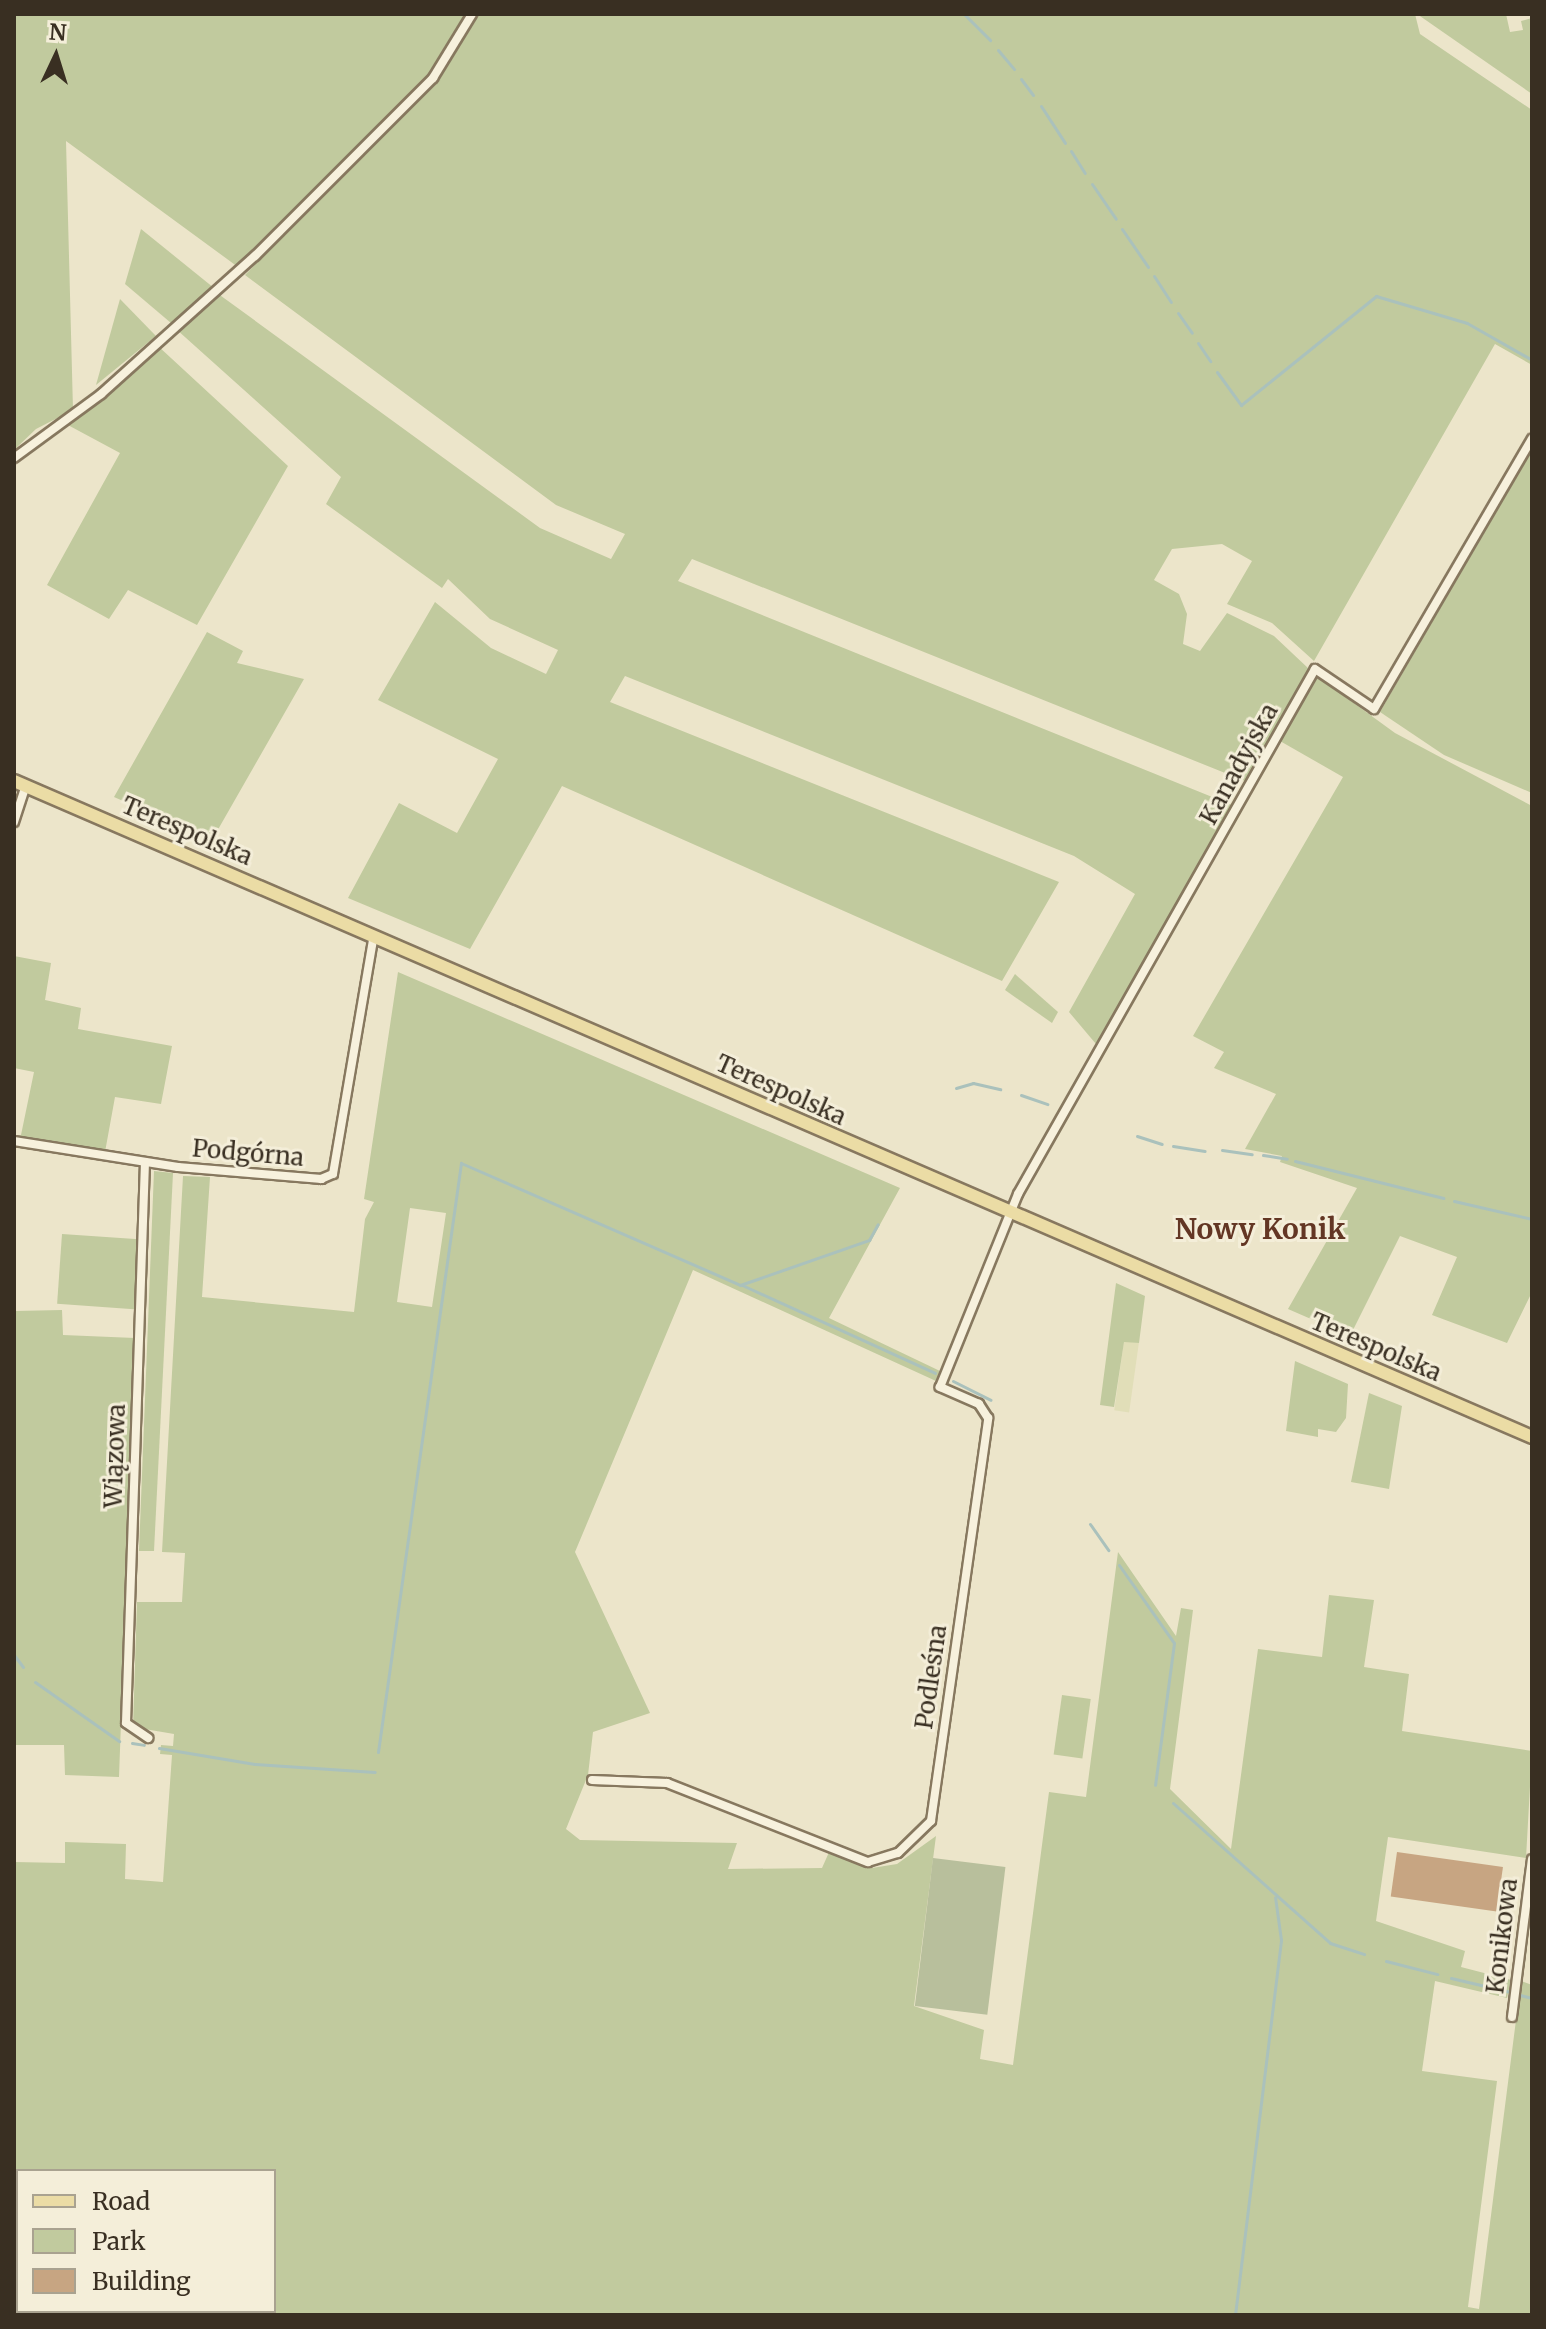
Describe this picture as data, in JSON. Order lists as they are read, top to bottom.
{
  "streets": {
    "main road": ["Terespolska"],
    "street": [
      "Kanadyjska",
      "Podgórna",
      "Wiązowa",
      "Podleśna",
      "Konikowa"
    ]
  },
  "crossings": [
    ["Kanadyjska", "Terespolska"],
    ["Kanadyjska", "Podleśna"],
    ["Terespolska", "Podgórna"],
    ["Terespolska", "Podleśna"],
    ["Podgórna", "Wiązowa"]
  ],
  "districts": ["Nowy Konik"],
  "legend": ["Road", "Park", "Building"],
  "north": "top"
}
